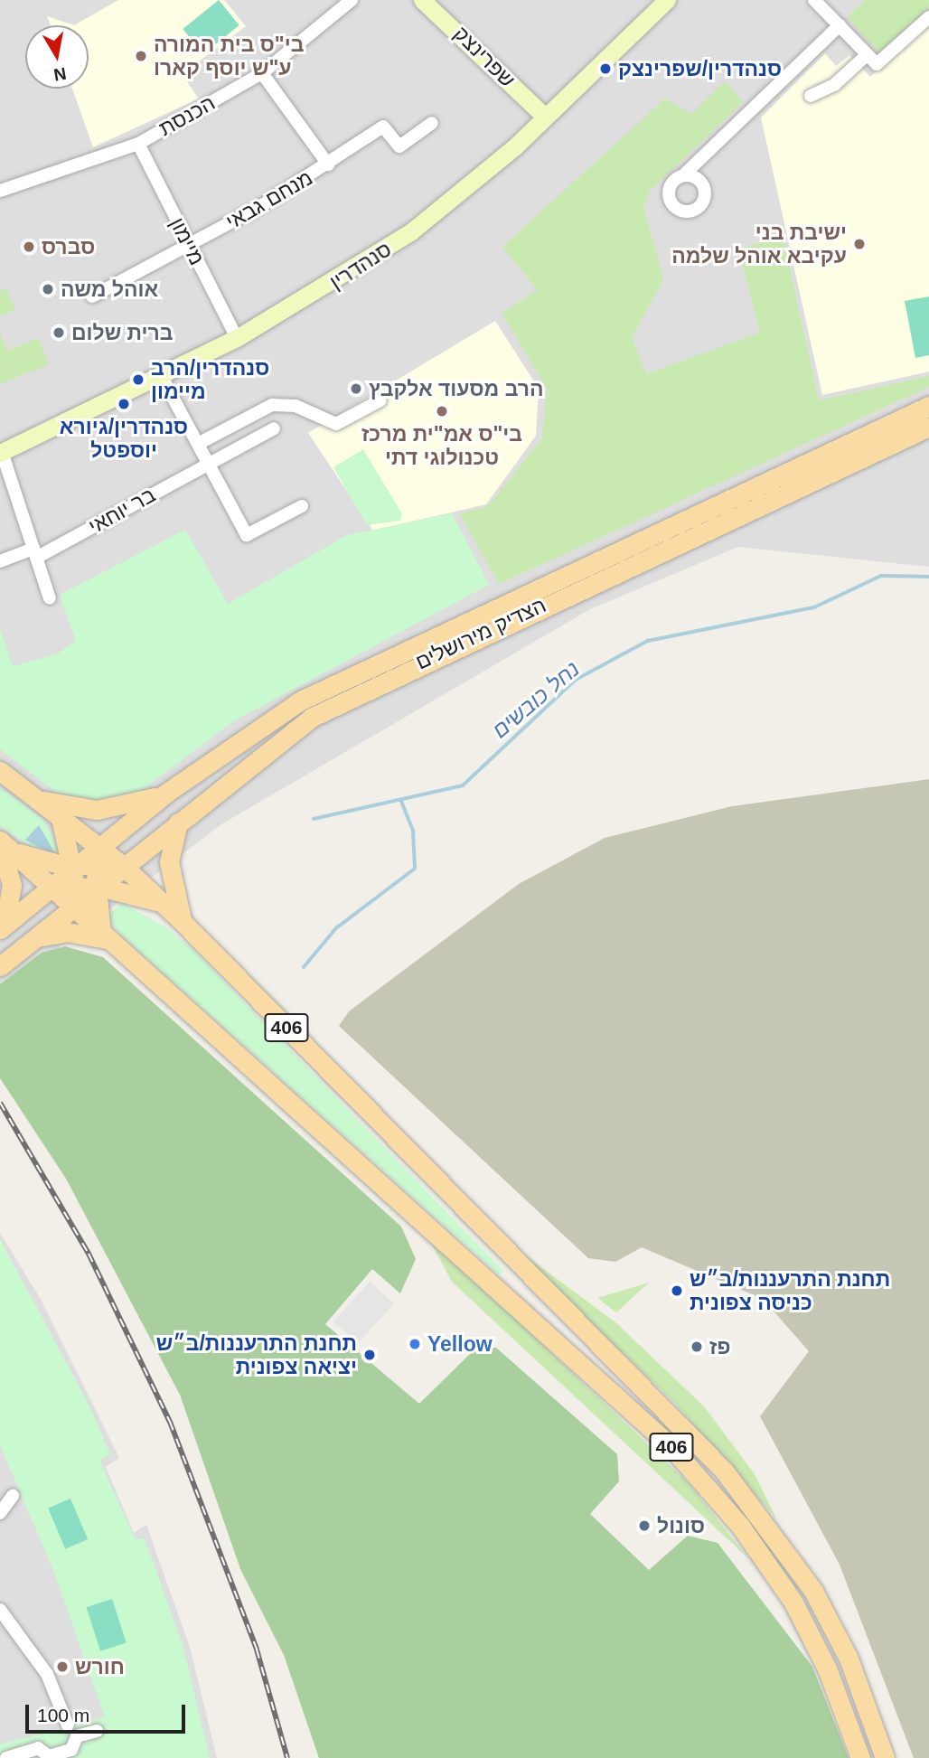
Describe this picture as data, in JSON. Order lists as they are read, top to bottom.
{
  "streets": {
    "main road": ["הצדיק מירושלים", "406"],
    "street": [
      "שפרינצק",
      "הכנסת",
      "מנחם גבאי",
      "מיימון",
      "סנהדרין",
      "בר יוחאי"
    ]
  },
  "crossings": [
    ["שפרינצק", "סנהדרין"],
    ["הכנסת", "מיימון"],
    ["מנחם גבאי", "מיימון"],
    ["מיימון", "סנהדרין"],
    ["הצדיק מירושלים", "406"]
  ],
  "water": ["נחל כובשים"],
  "places": [
    "בי\"ס בית המורה ע\"ש יוסף קארו",
    "סנהדרין/שפרינצק",
    "ישיבת בני עקיבא אוהל שלמה",
    "סברס",
    "אוהל משה",
    "ברית שלום",
    "סנהדרין/הרב מיימון",
    "הרב מסעוד אלקבץ",
    "סנהדרין/גיורא יוספטל",
    "בי\"ס אמ\"ית מרכז טכנולוגי דתי",
    "תחנת התרעננות/ב״ש כניסה צפונית",
    "Yellow",
    "פז",
    "תחנת התרעננות/ב״ש יציאה צפונית",
    "סונול",
    "חורש"
  ],
  "scale_bar": "100 m",
  "north": "bottom"
}
